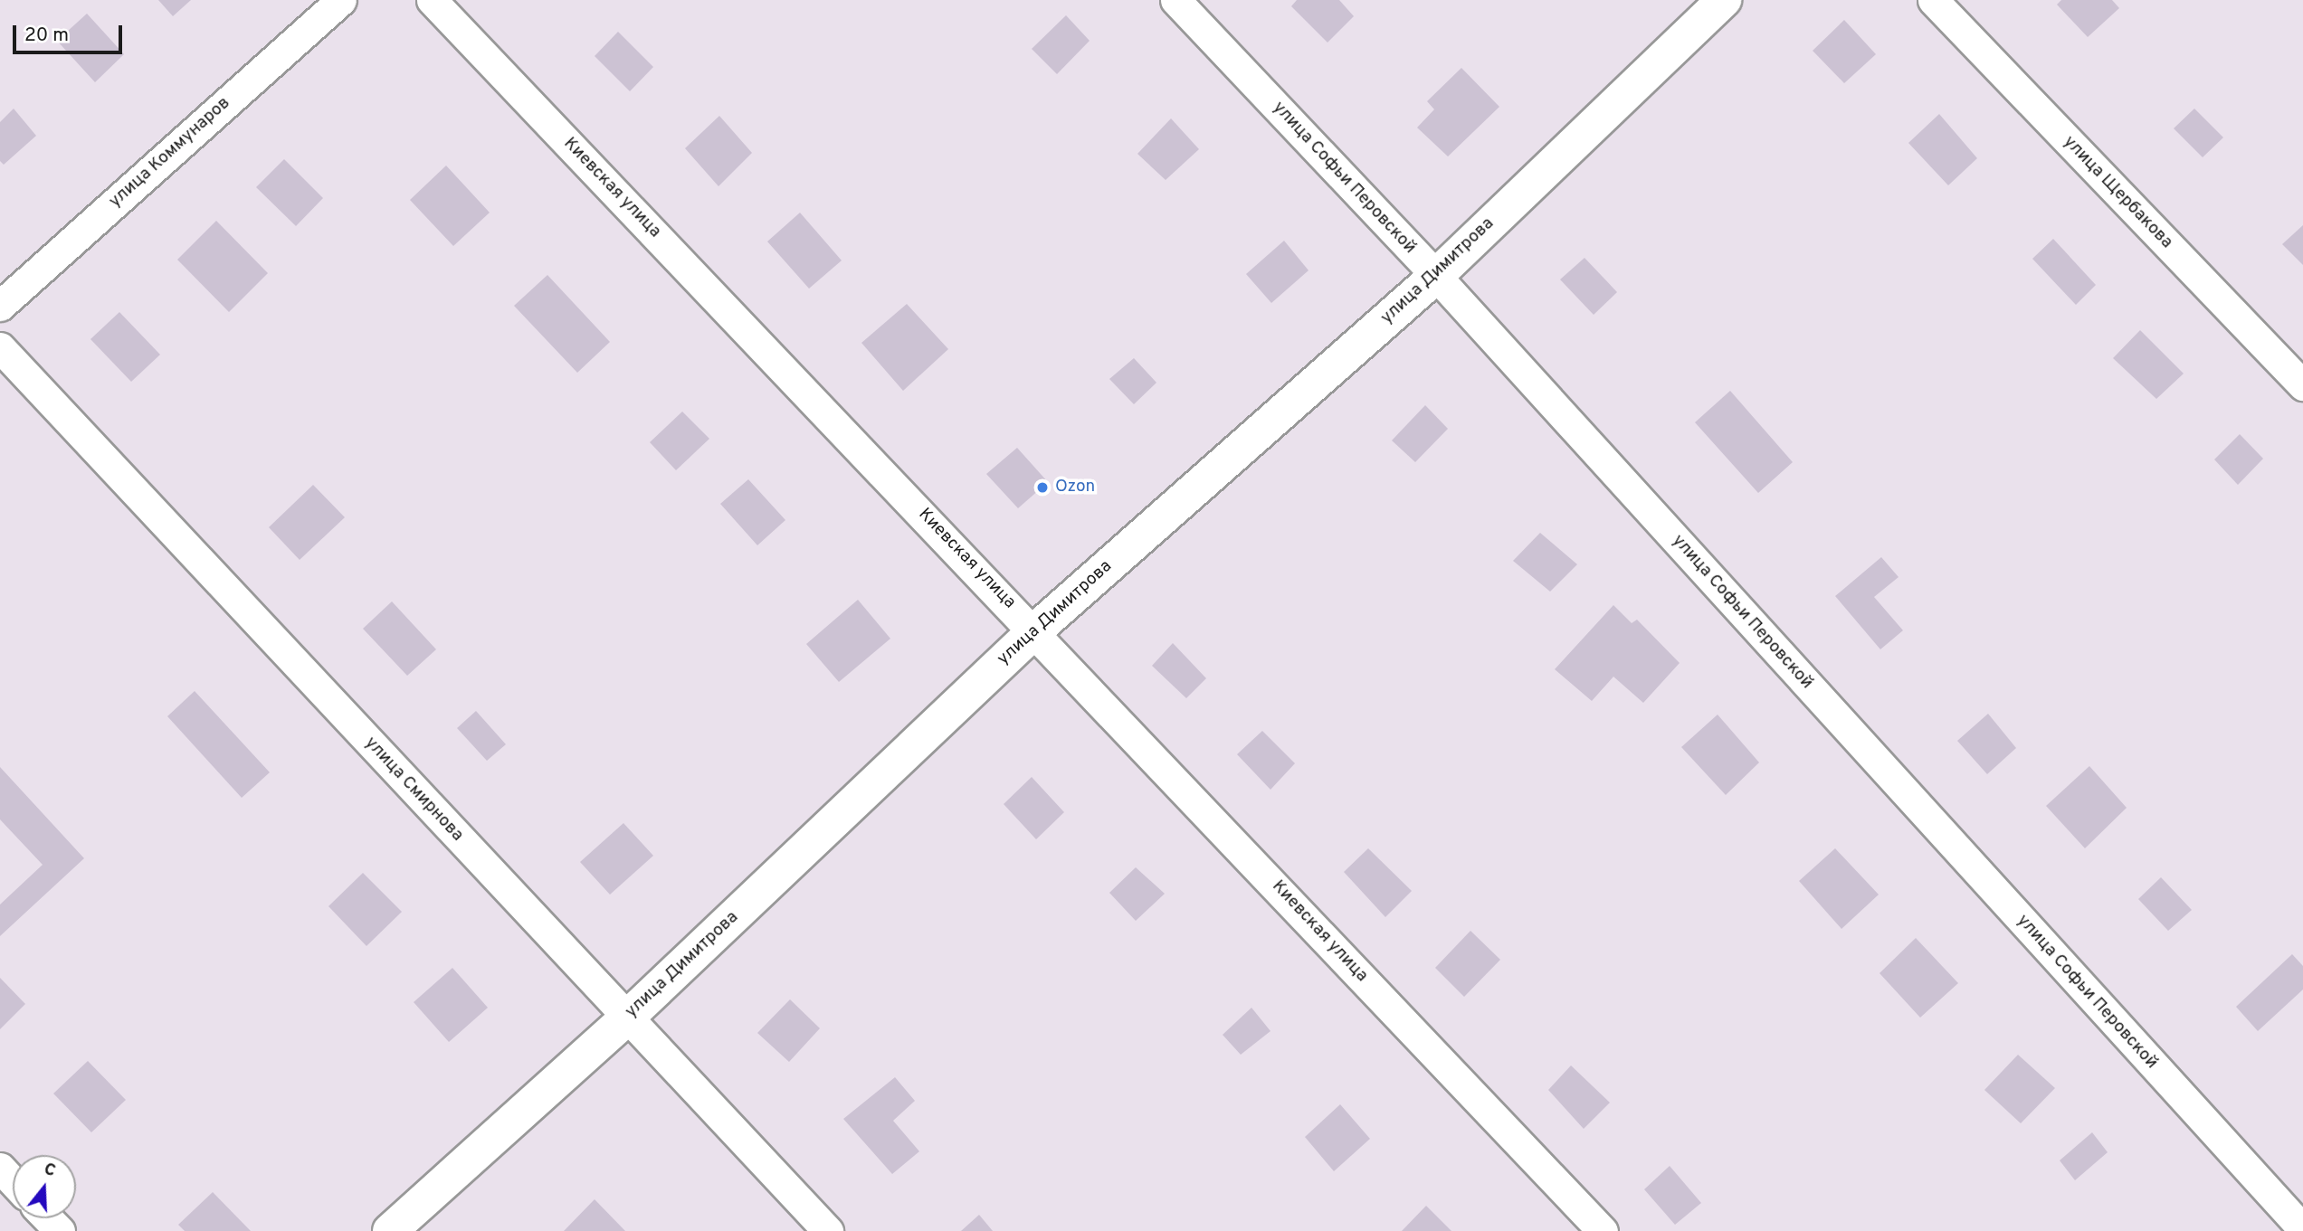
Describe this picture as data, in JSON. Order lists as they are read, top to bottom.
{
  "streets": {
    "street": [
      "улица Коммунаров",
      "улица Софьи Перовской",
      "Киевская улица",
      "улица Щербакова",
      "улица Димитрова",
      "улица Смирнова"
    ]
  },
  "crossings": [
    ["улица Софьи Перовской", "улица Димитрова"],
    ["Киевская улица", "улица Димитрова"],
    ["улица Димитрова", "улица Смирнова"]
  ],
  "places": ["Ozon"],
  "scale_bar": "20 m",
  "north": "top"
}
